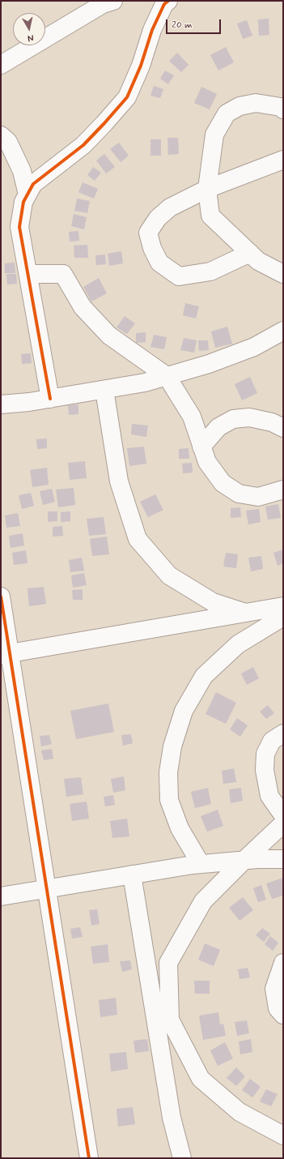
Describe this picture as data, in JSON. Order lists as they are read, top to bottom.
{
  "scale_bar": "20 m",
  "north": "bottom"
}
